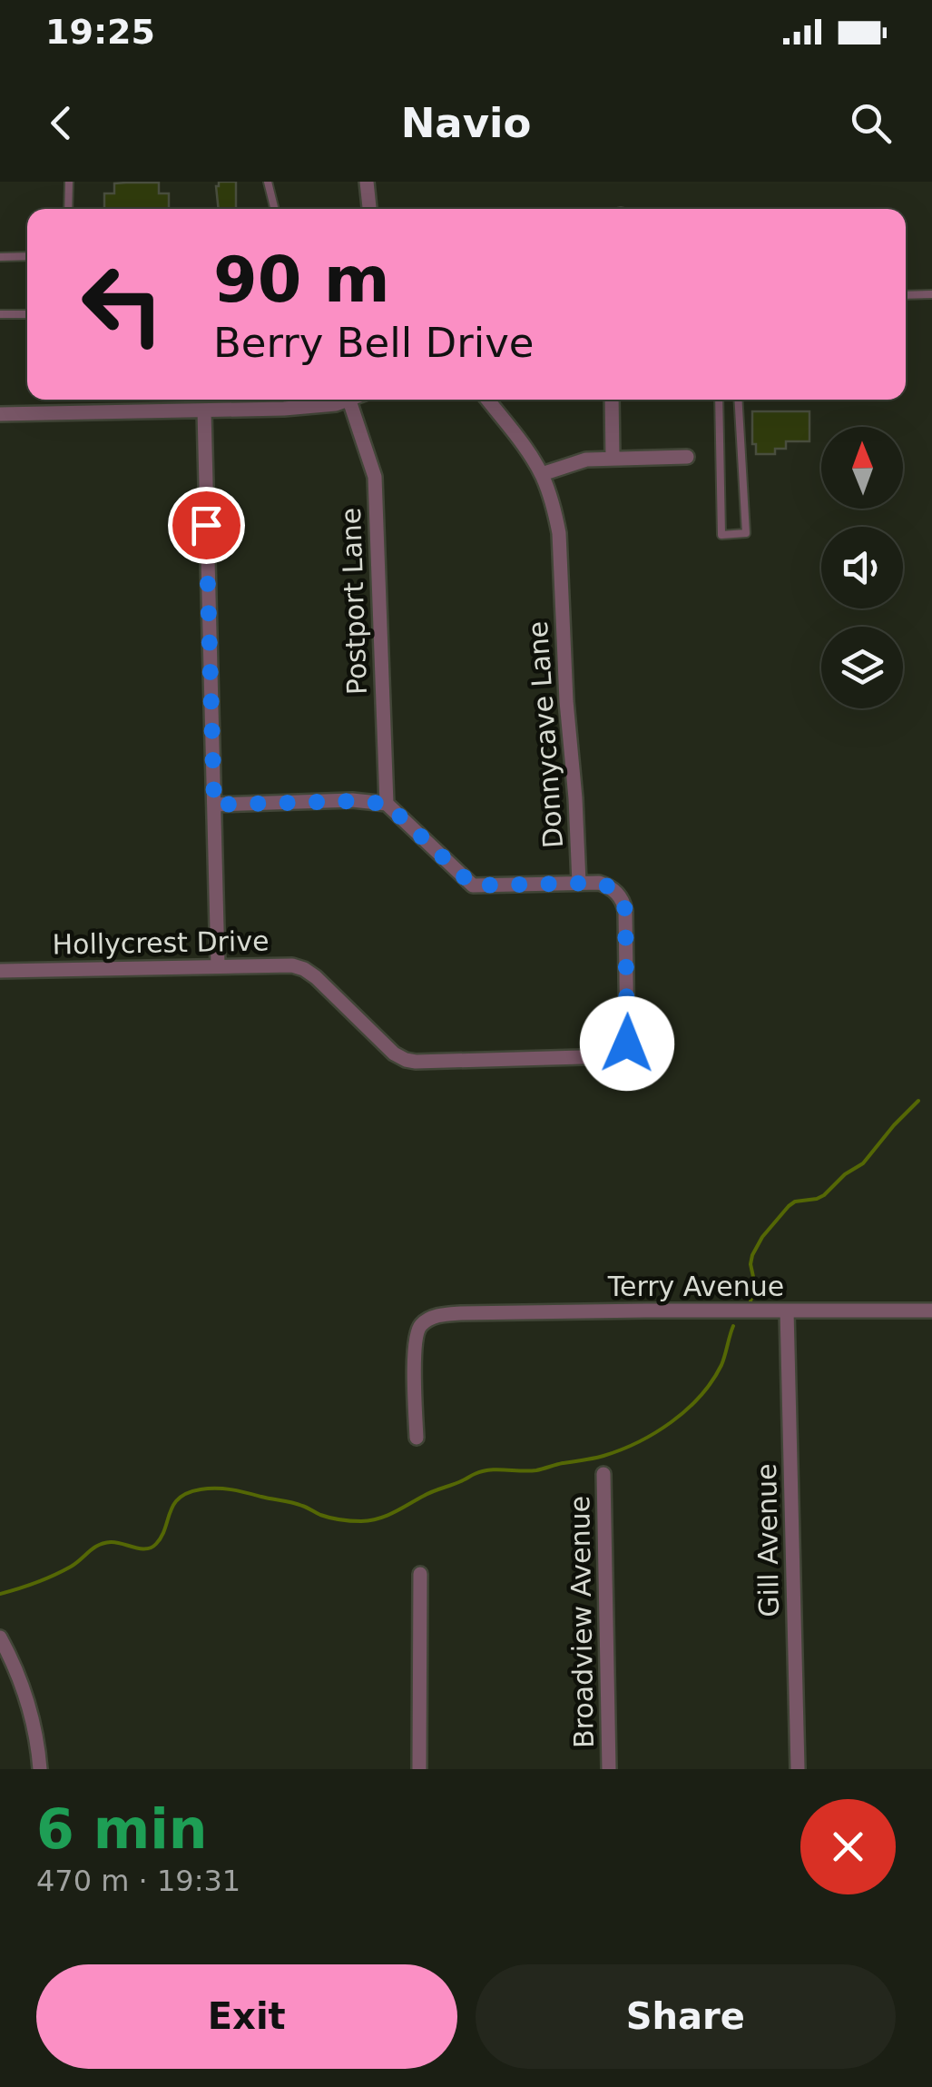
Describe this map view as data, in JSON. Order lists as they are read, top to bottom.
{
  "streets": {
    "street": [
      "Postport Lane",
      "Donnycave Lane",
      "Hollycrest Drive",
      "Terry Avenue",
      "Gill Avenue",
      "Broadview Avenue"
    ]
  },
  "crossings": [
    ["Donnycave Lane", "Hollycrest Drive"],
    ["Terry Avenue", "Gill Avenue"]
  ],
  "north": "top",
  "page": {
    "status": "19:25",
    "header": "Navio",
    "turn": ["90 m", "Berry Bell Drive"],
    "heading": ["6 min", "470 m · 19:31"],
    "buttons": ["Exit", "Share"]
  }
}
